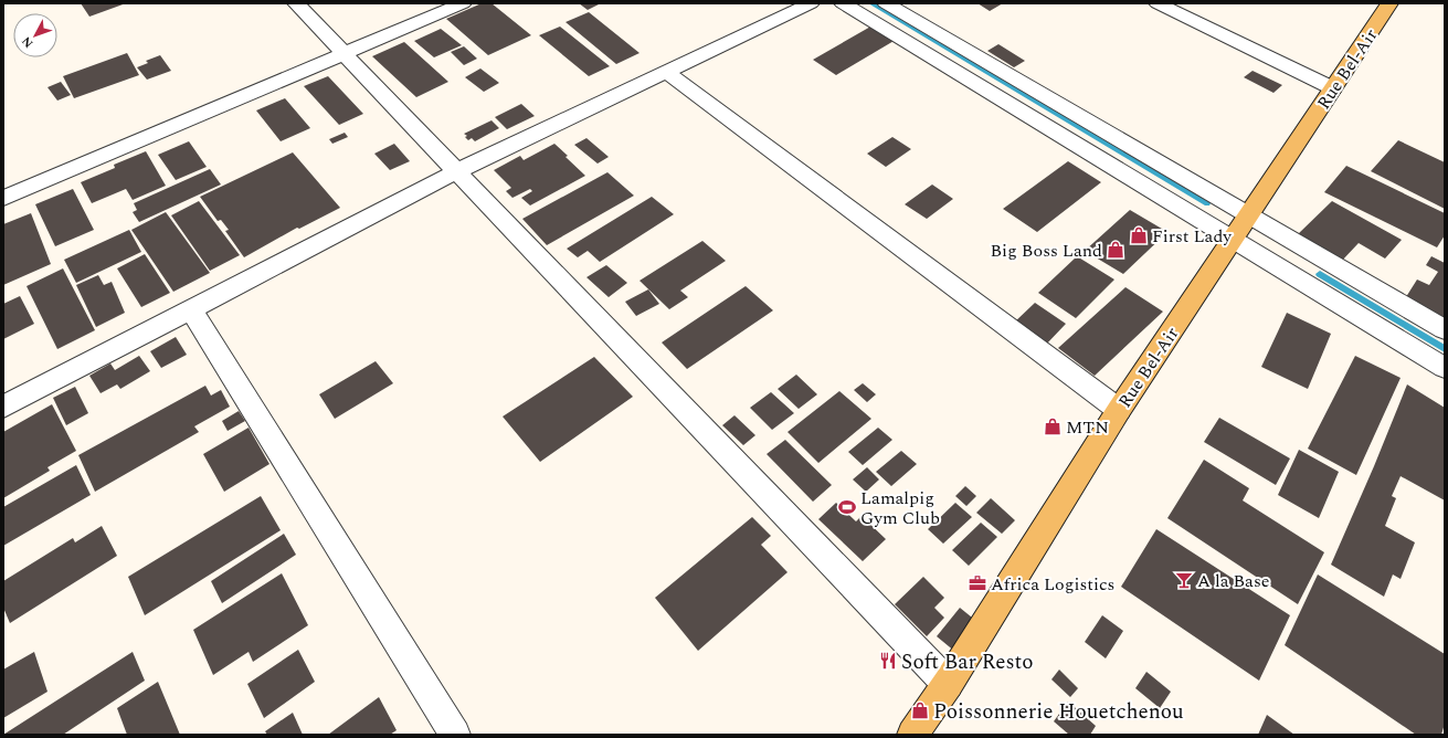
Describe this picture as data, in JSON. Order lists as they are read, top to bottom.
{
  "streets": {
    "main road": ["Rue Bel-Air"]
  },
  "places": {
    "shop": [
      "First Lady",
      "Big Boss Land",
      "MTN",
      "Poissonnerie Houetchenou"
    ],
    "sports": ["Lamalpig Gym Club"],
    "bar": ["A la Base"],
    "office": ["Africa Logistics"],
    "restaurant": ["Soft Bar Resto"]
  },
  "north": "bottom left"
}
